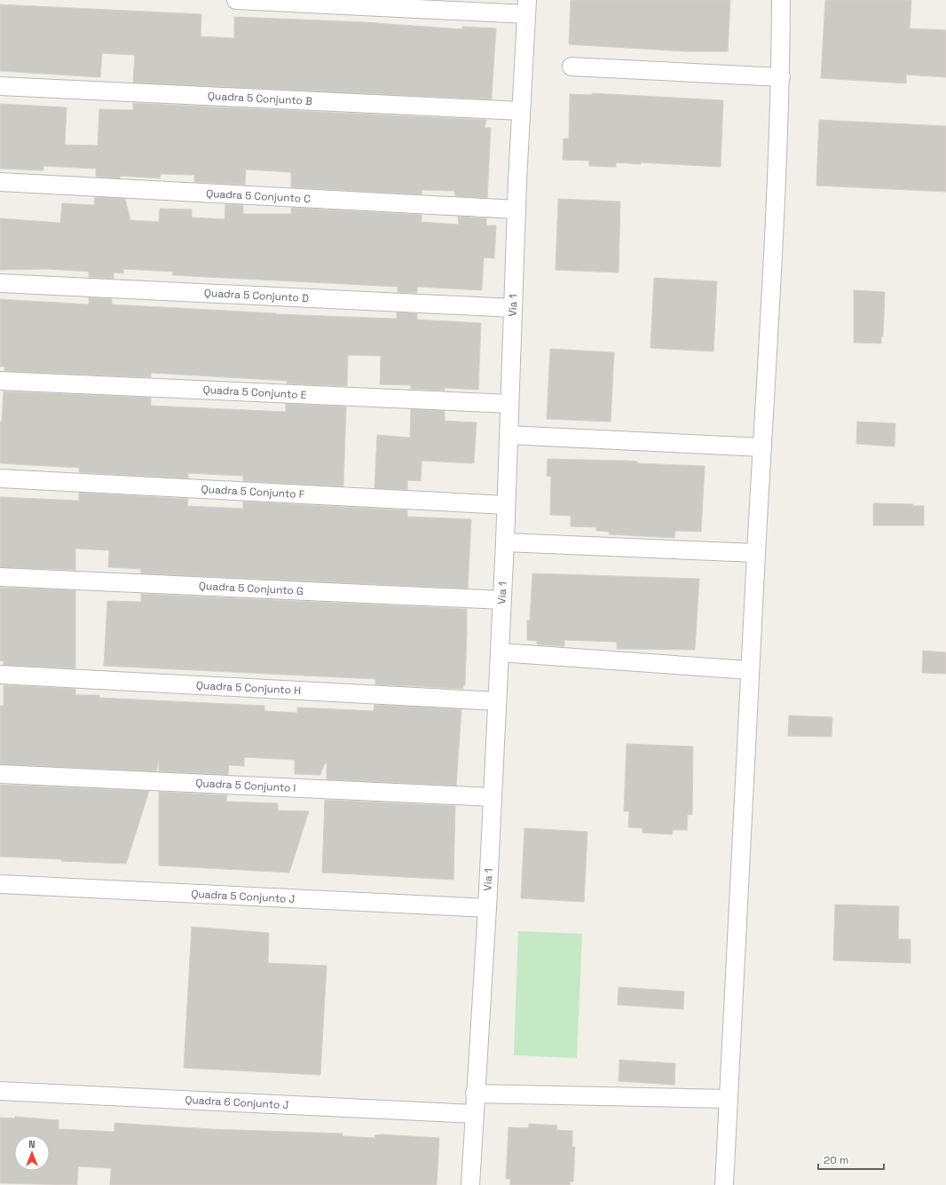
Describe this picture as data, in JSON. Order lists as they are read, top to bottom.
{
  "streets": {
    "street": [
      "Quadra 5 Conjunto B",
      "Quadra 5 Conjunto C",
      "Quadra 5 Conjunto D",
      "Via 1",
      "Quadra 5 Conjunto E",
      "Quadra 5 Conjunto F",
      "Quadra 5 Conjunto G",
      "Quadra 5 Conjunto H",
      "Quadra 5 Conjunto I",
      "Quadra 5 Conjunto J",
      "Quadra 6 Conjunto J"
    ]
  },
  "crossings": [
    ["Quadra 5 Conjunto B", "Via 1"],
    ["Quadra 5 Conjunto C", "Via 1"],
    ["Quadra 5 Conjunto D", "Via 1"],
    ["Via 1", "Quadra 5 Conjunto E"],
    ["Via 1", "Quadra 5 Conjunto F"],
    ["Via 1", "Quadra 5 Conjunto G"],
    ["Via 1", "Quadra 5 Conjunto H"],
    ["Via 1", "Quadra 5 Conjunto I"],
    ["Via 1", "Quadra 5 Conjunto J"],
    ["Via 1", "Quadra 6 Conjunto J"]
  ],
  "scale_bar": "20 m",
  "north": "top"
}
